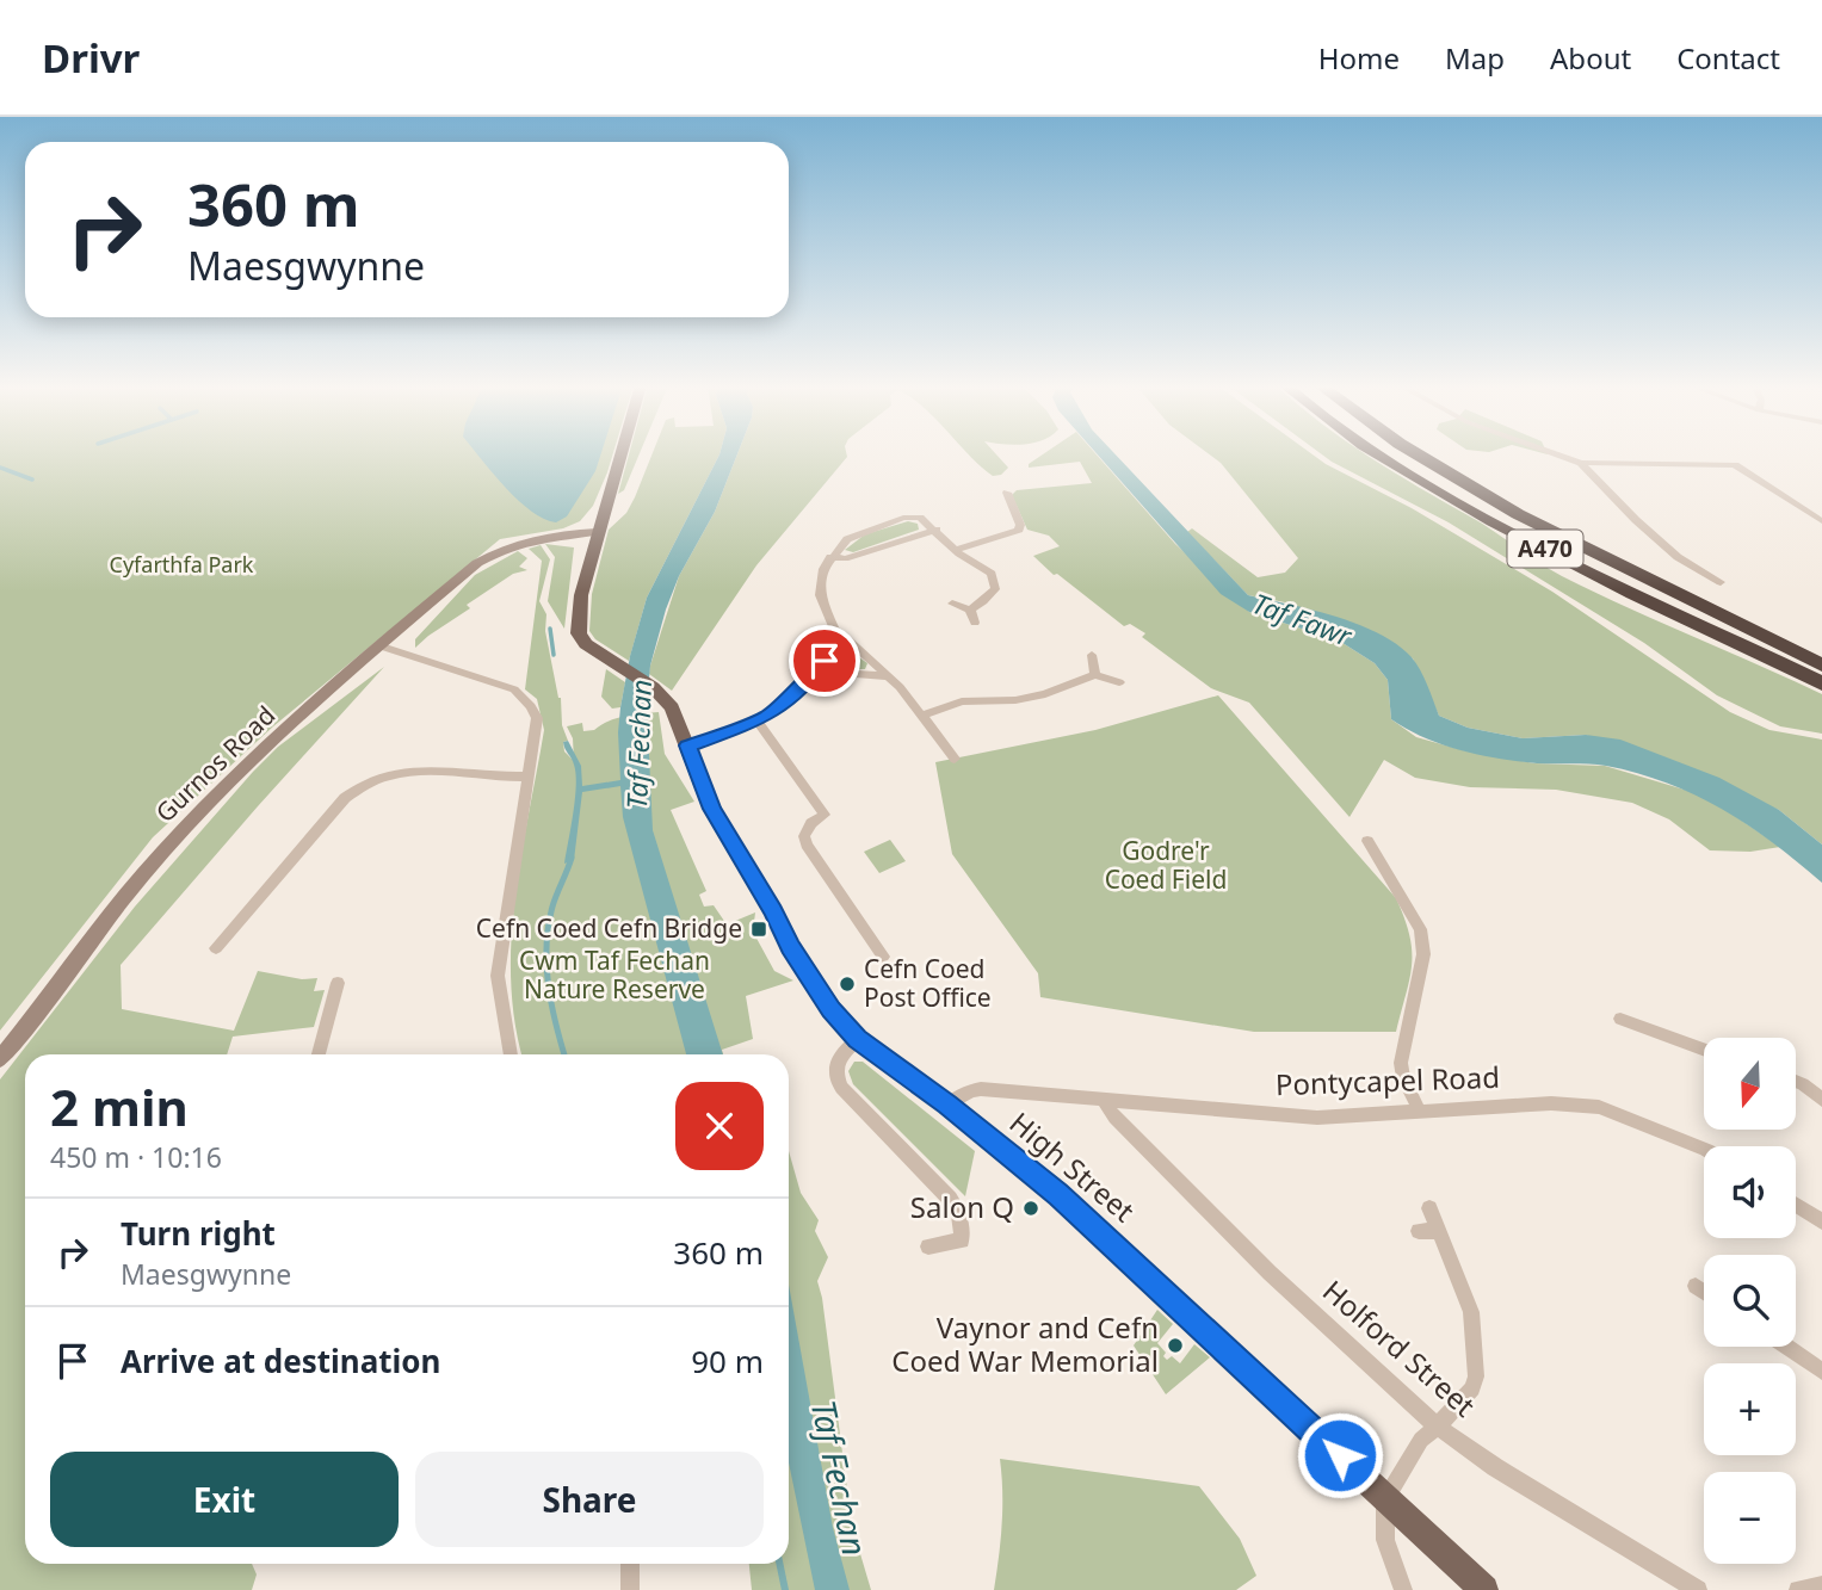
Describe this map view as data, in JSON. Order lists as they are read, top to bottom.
{
  "streets": {
    "highway": ["A470"],
    "main road": ["High Street"],
    "street": ["Gurnos Road", "Pontycapel Road", "Holford Street"]
  },
  "crossings": [
    ["Gurnos Road", "High Street"],
    ["Pontycapel Road", "High Street"],
    ["Pontycapel Road", "Holford Street"]
  ],
  "water": ["Taf Fawr", "Taf Fechan"],
  "parks": ["Cyfarthfa Park", "Godre'r Coed Field", "Cwm Taf Fechan Nature Reserve"],
  "places": {
    "transit": ["Cefn Coed Cefn Bridge"],
    "other": ["Cefn Coed Post Office", "Salon Q", "Vaynor and Cefn Coed War Memorial"]
  },
  "north": "bottom",
  "page": {
    "header": "Drivr",
    "nav": [
      "Home",
      "Map",
      "About",
      "Contact"
    ],
    "turn": ["360 m", "Maesgwynne"],
    "map_buttons": ["+", "−"],
    "heading": ["2 min", "450 m · 10:16"],
    "list": [
      {
        "name": "Turn right",
        "note": "Maesgwynne",
        "value": "360 m"
      },
      {
        "name": "Arrive at destination",
        "value": "90 m"
      }
    ],
    "buttons": ["Exit", "Share"]
  }
}
